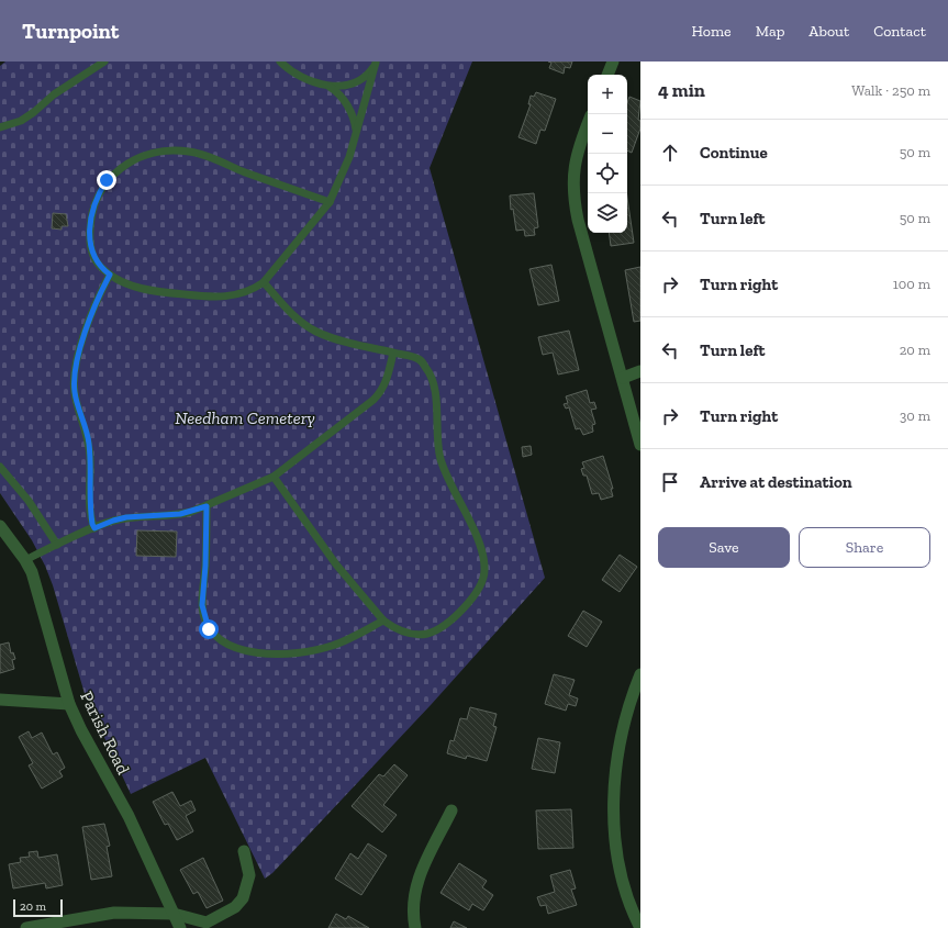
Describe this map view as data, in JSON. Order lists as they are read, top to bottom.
{
  "streets": {
    "street": ["Parish Road"]
  },
  "parks": ["Needham Cemetery"],
  "scale_bar": "20 m",
  "page": {
    "header": "Turnpoint",
    "nav": [
      "Home",
      "Map",
      "About",
      "Contact"
    ],
    "heading": ["4 min", "Walk · 250 m"],
    "map_buttons": ["+", "−"],
    "list": [
      ["Continue", "50 m"],
      ["Turn left", "50 m"],
      ["Turn right", "100 m"],
      ["Turn left", "20 m"],
      ["Turn right", "30 m"],
      "Arrive at destination"
    ],
    "buttons": ["Save", "Share"],
    "scale": "20 m"
  }
}
